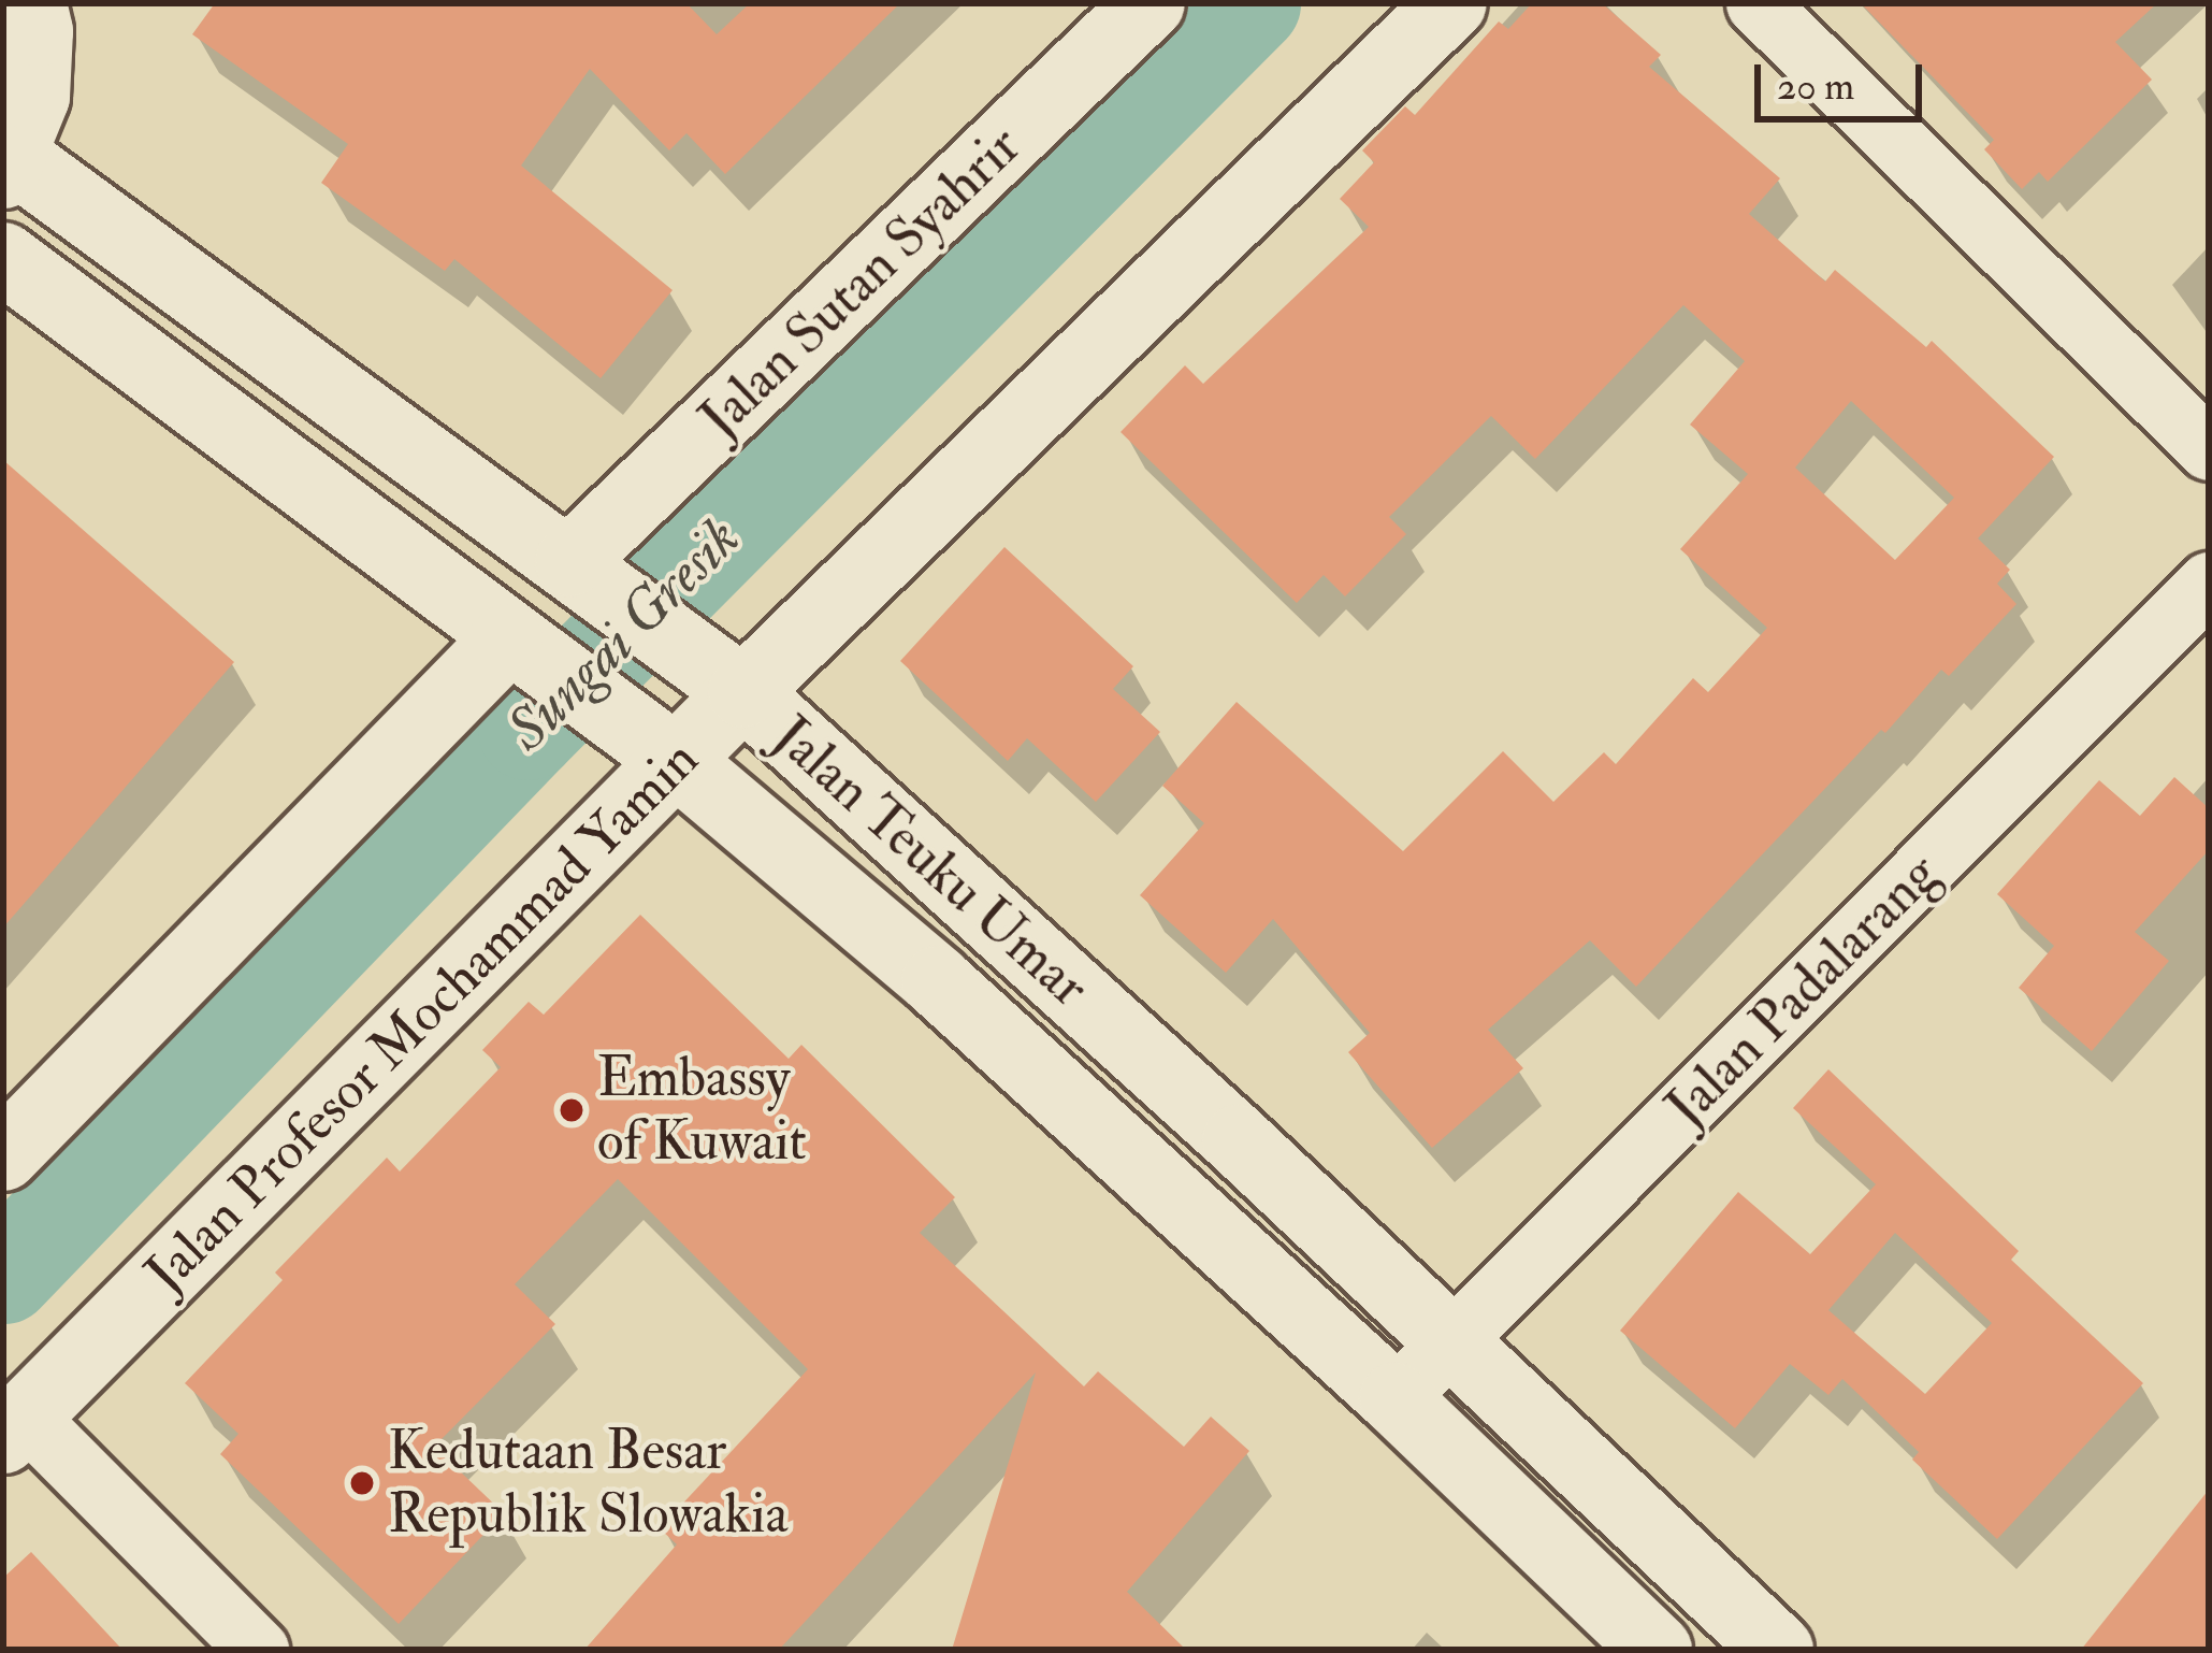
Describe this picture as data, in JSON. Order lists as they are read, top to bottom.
{
  "streets": {
    "street": [
      "Jalan Sutan Syahrir",
      "Jalan Teuku Umar",
      "Jalan Padalarang",
      "Jalan Profesor Mochammad Yamin"
    ]
  },
  "crossings": [
    ["Jalan Sutan Syahrir", "Jalan Teuku Umar"],
    ["Jalan Teuku Umar", "Jalan Padalarang"],
    ["Jalan Teuku Umar", "Jalan Profesor Mochammad Yamin"]
  ],
  "water": ["Sungai Gresik"],
  "places": ["Embassy of Kuwait", "Kedutaan Besar Republik Slowakia"],
  "scale_bar": "20 m"
}
